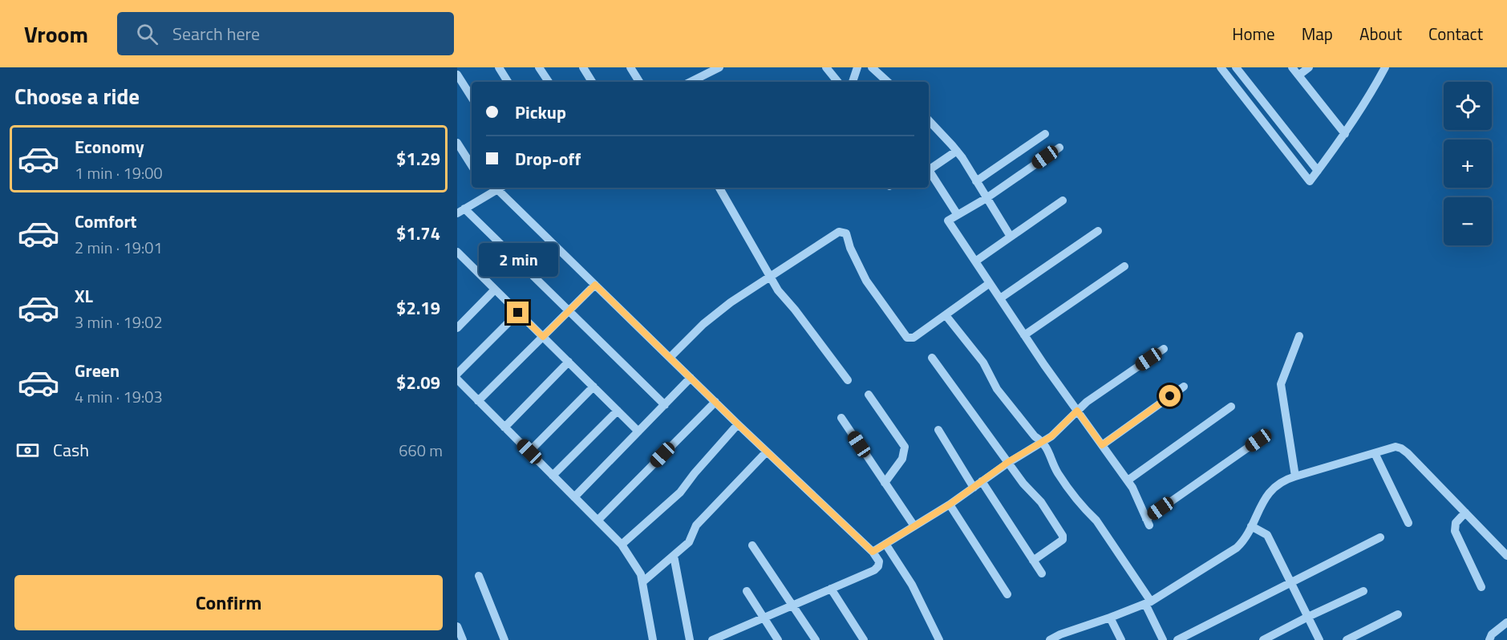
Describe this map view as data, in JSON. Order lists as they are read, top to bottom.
{
  "page": {
    "header": "Vroom",
    "search": "Search here",
    "nav": [
      "Home",
      "Map",
      "About",
      "Contact"
    ],
    "heading": "Choose a ride",
    "map_buttons": ["+", "−"],
    "banner": ["Pickup", "Drop-off"],
    "list": [
      {
        "name": "Economy",
        "note": "1 min · 19:00",
        "value": "$1.29"
      },
      {
        "name": "Comfort",
        "note": "2 min · 19:01",
        "value": "$1.74"
      },
      {
        "name": "XL",
        "note": "3 min · 19:02",
        "value": "$2.19"
      },
      {
        "name": "Green",
        "note": "4 min · 19:03",
        "value": "$2.09"
      }
    ],
    "bubble": "2 min",
    "pay": ["Cash", "660 m"],
    "buttons": "Confirm"
  }
}
